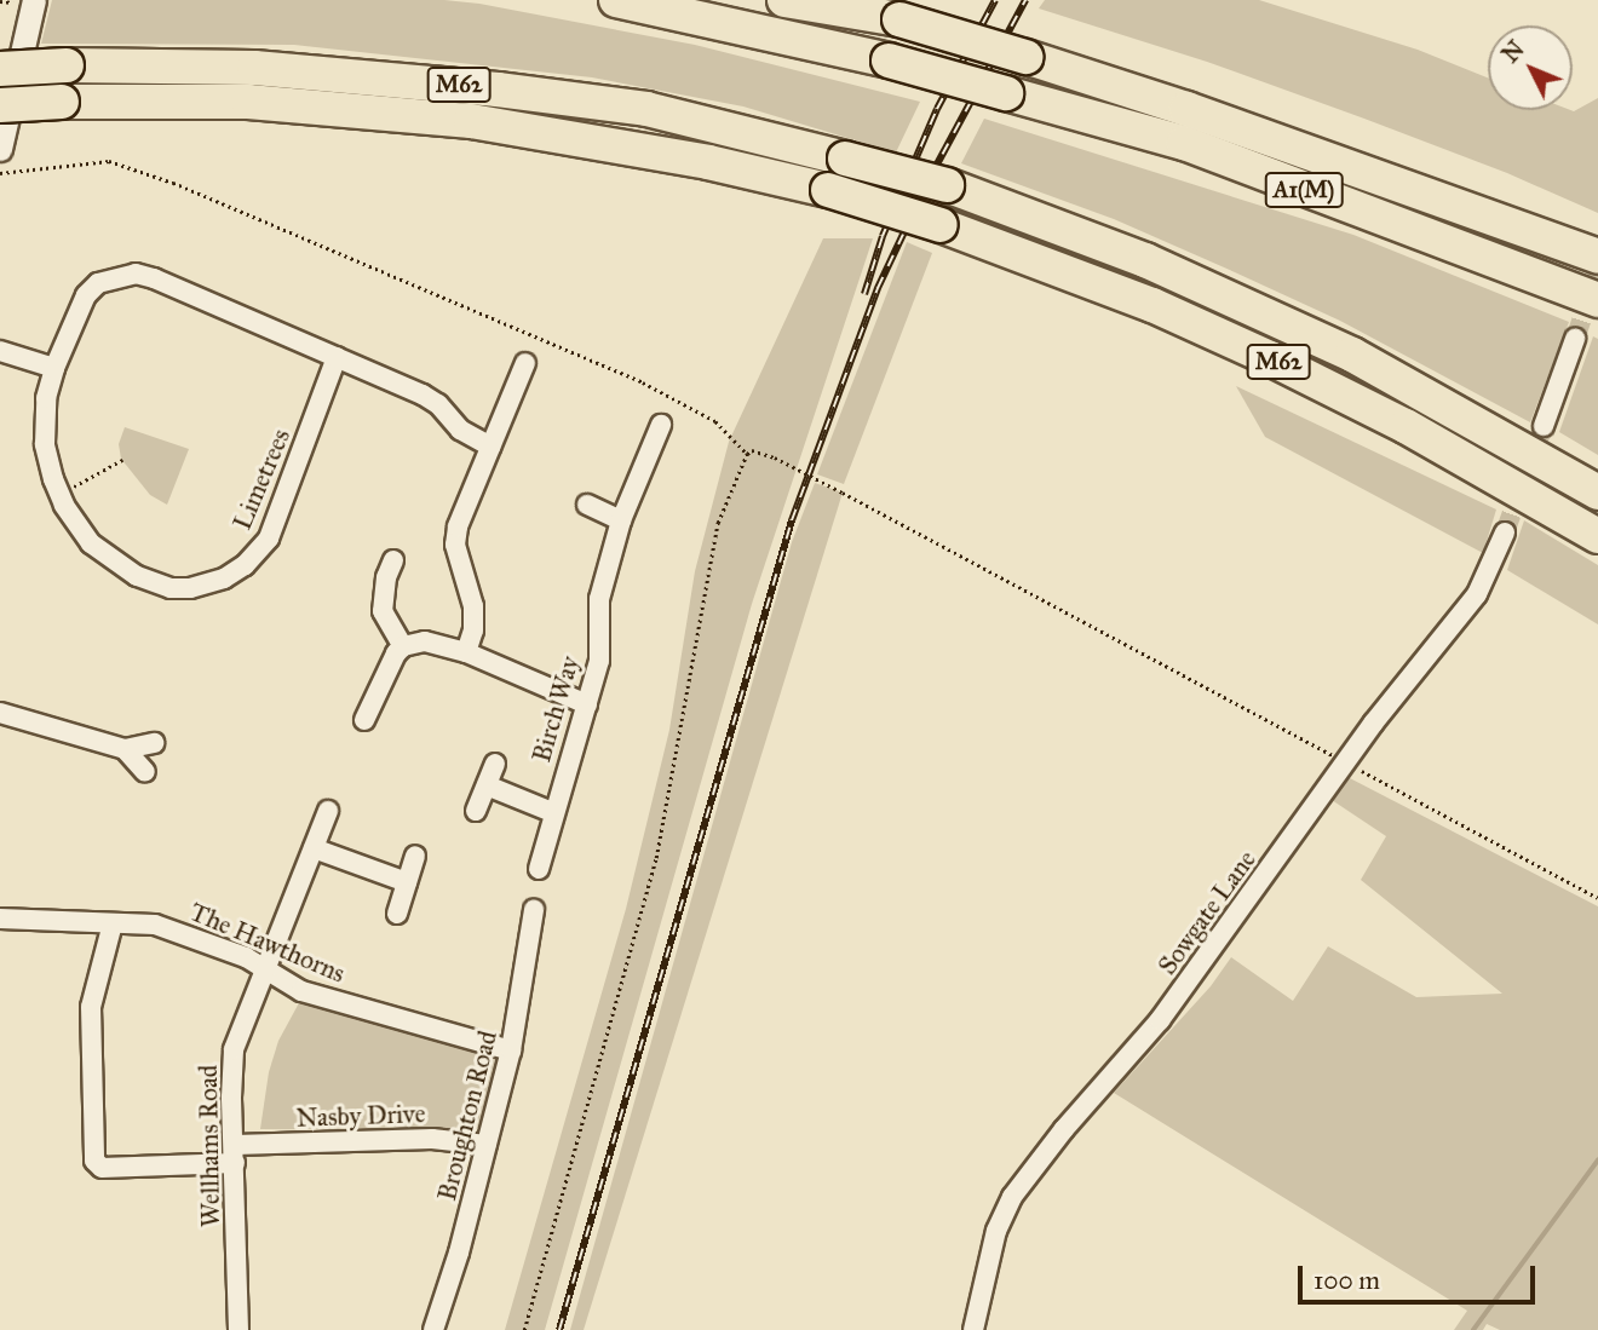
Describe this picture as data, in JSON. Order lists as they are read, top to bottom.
{
  "streets": {
    "highway": ["M62", "A1(M)"],
    "street": [
      "Limetrees",
      "Birch Way",
      "Sowgate Lane",
      "The Hawthorns",
      "Nasby Drive",
      "Broughton Road",
      "Wellhams Road"
    ]
  },
  "crossings": [
    ["The Hawthorns", "Nasby Drive"],
    ["The Hawthorns", "Broughton Road"],
    ["The Hawthorns", "Wellhams Road"],
    ["Nasby Drive", "Broughton Road"],
    ["Nasby Drive", "Wellhams Road"]
  ],
  "scale_bar": "100 m",
  "north": "top left"
}
